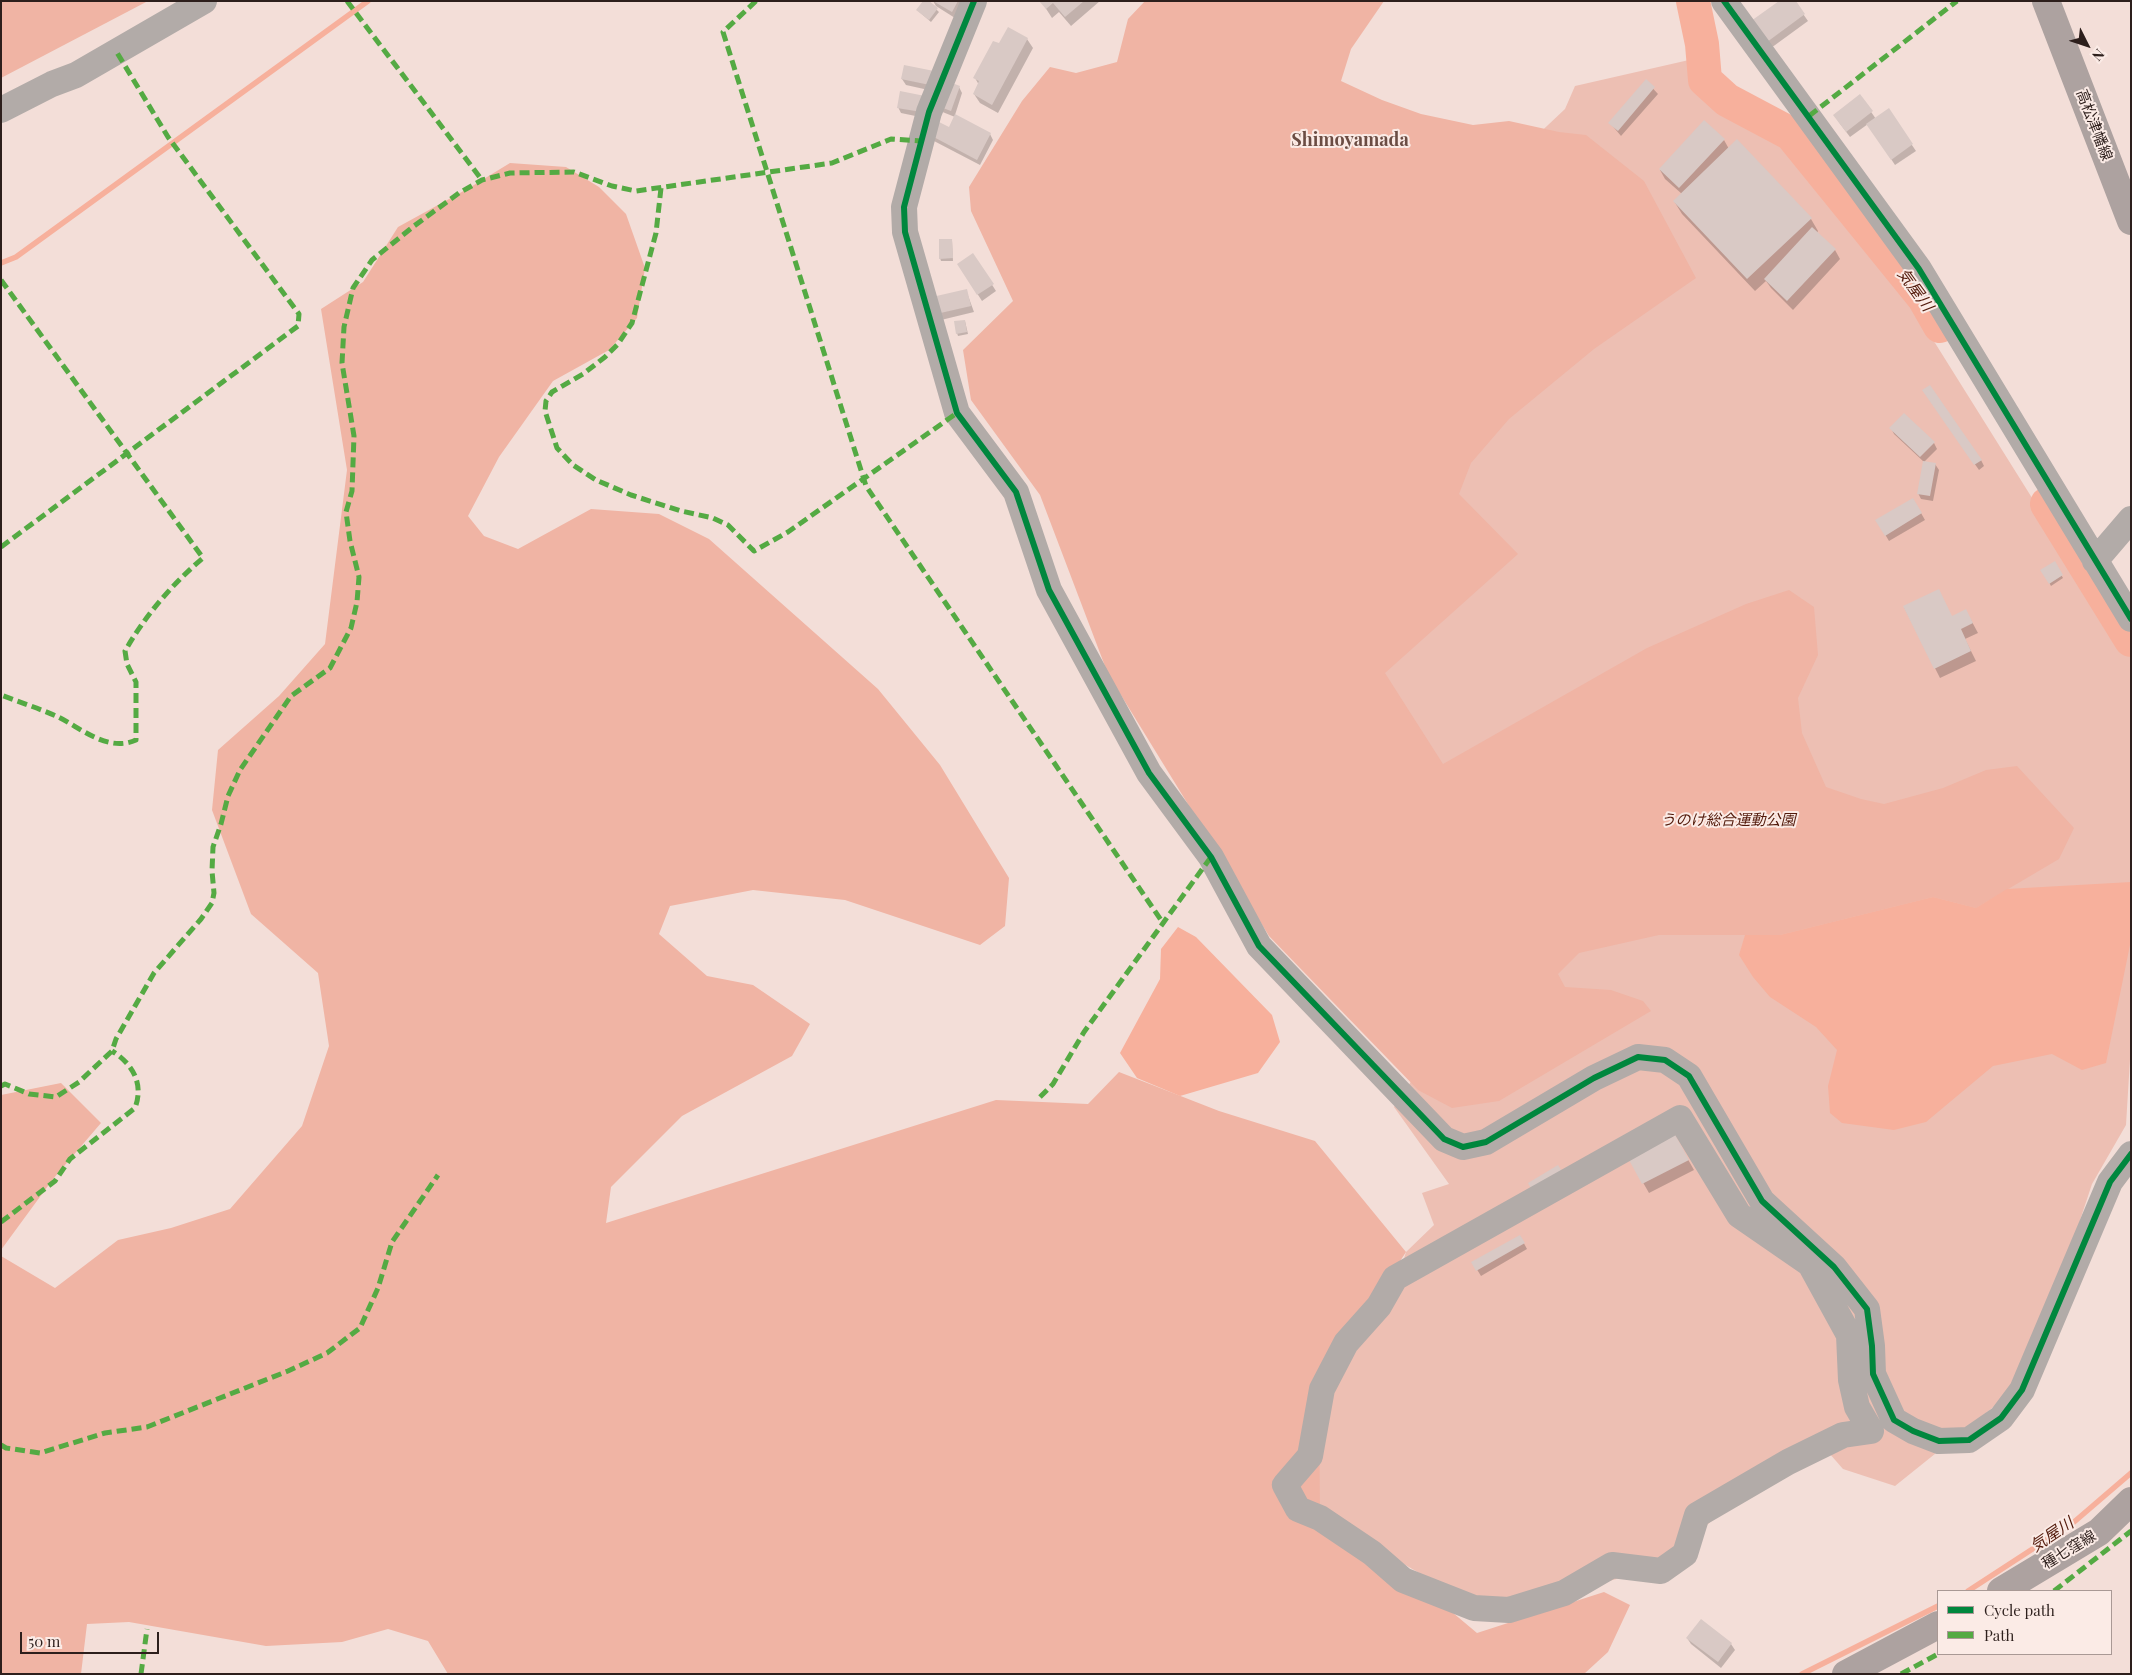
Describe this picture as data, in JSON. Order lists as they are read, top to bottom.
{
  "streets": {
    "main road": ["高松津幡線", "種七窪線"]
  },
  "districts": ["Shimoyamada"],
  "water": ["気屋川"],
  "parks": ["うのけ総合運動公園"],
  "legend": ["Cycle path", "Path"],
  "scale_bar": "50 m",
  "north": "bottom right"
}
